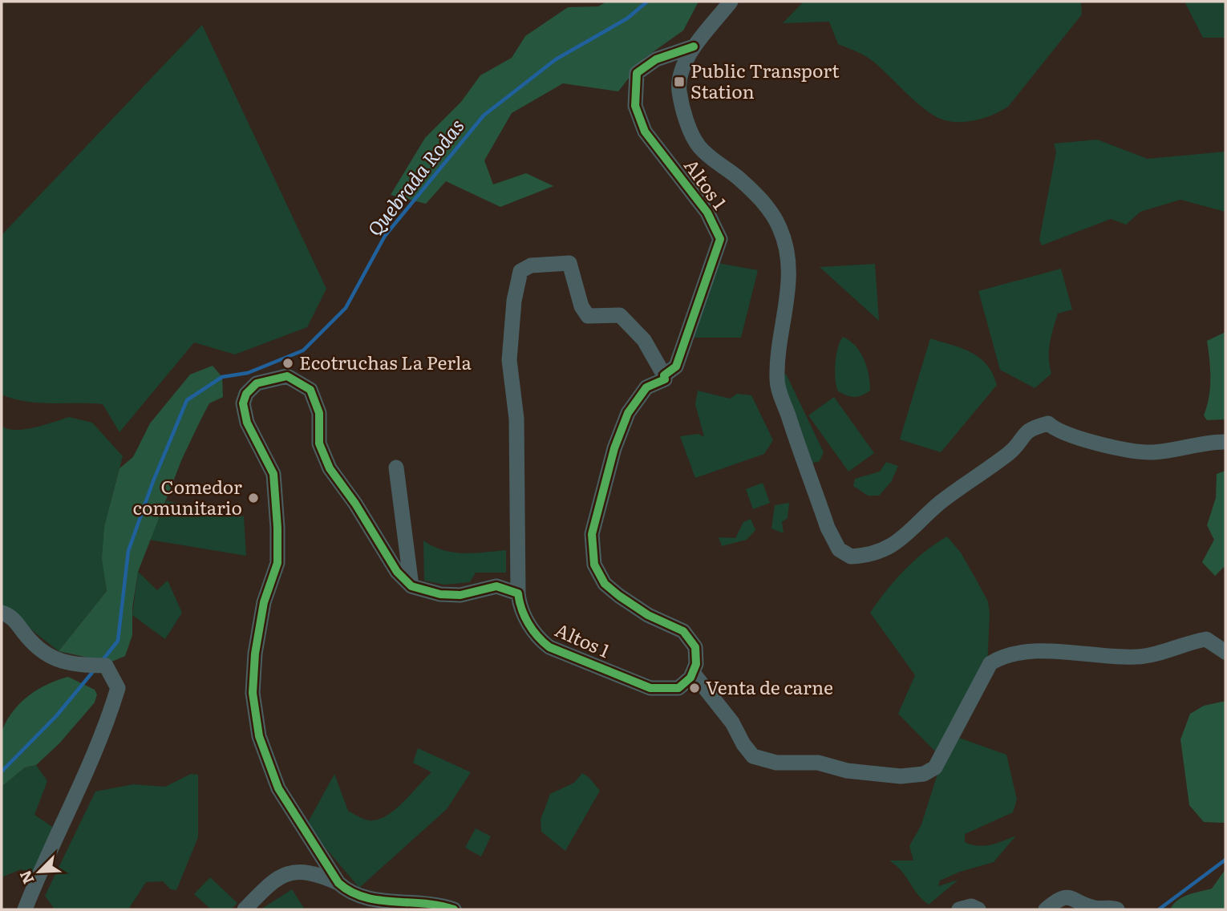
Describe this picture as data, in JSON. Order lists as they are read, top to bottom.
{
  "streets": {
    "street": ["Altos 1"]
  },
  "water": ["Quebrada Rodas"],
  "places": {
    "transit": ["Public Transport Station"],
    "other": ["Ecotruchas La Perla", "Comedor comunitario", "Venta de carne"]
  },
  "north": "bottom left"
}
